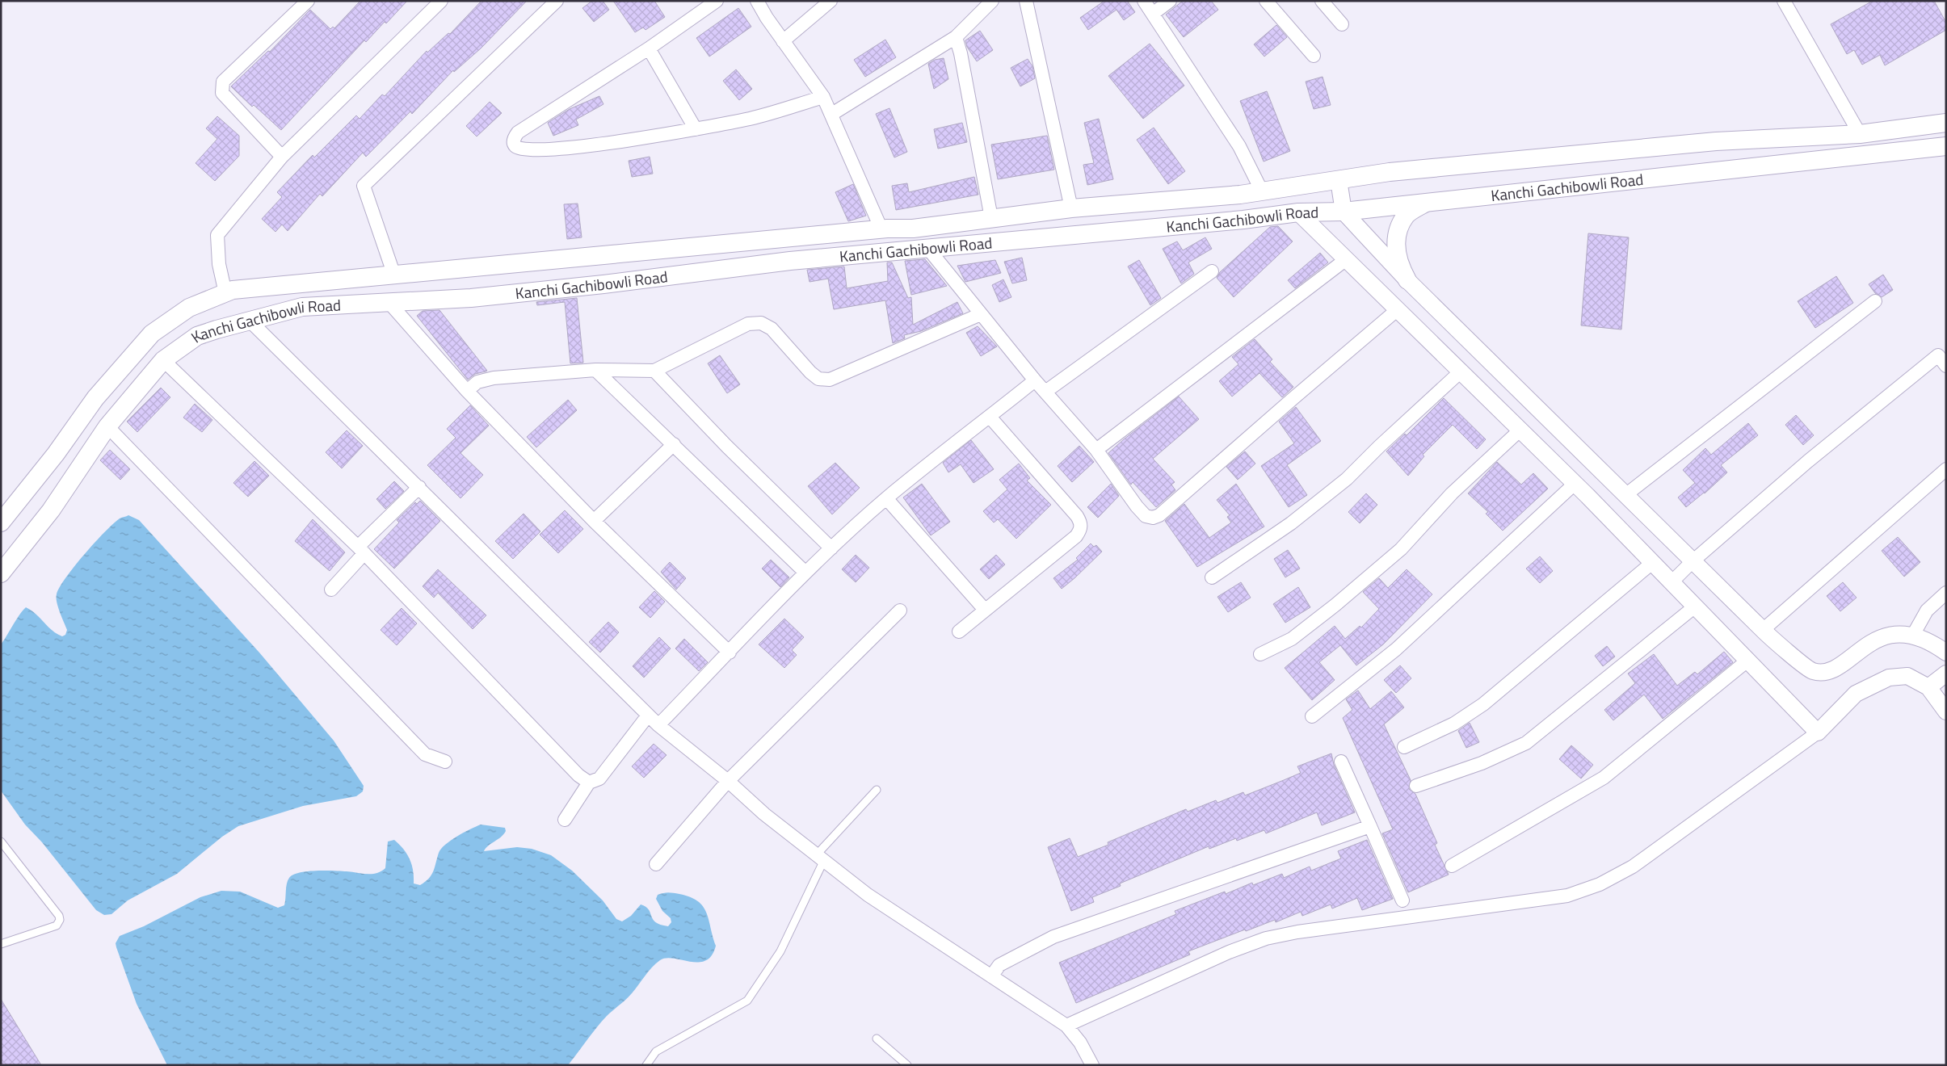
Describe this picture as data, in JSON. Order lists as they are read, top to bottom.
{
  "streets": {
    "main road": ["Kanchi Gachibowli Road"]
  }
}
